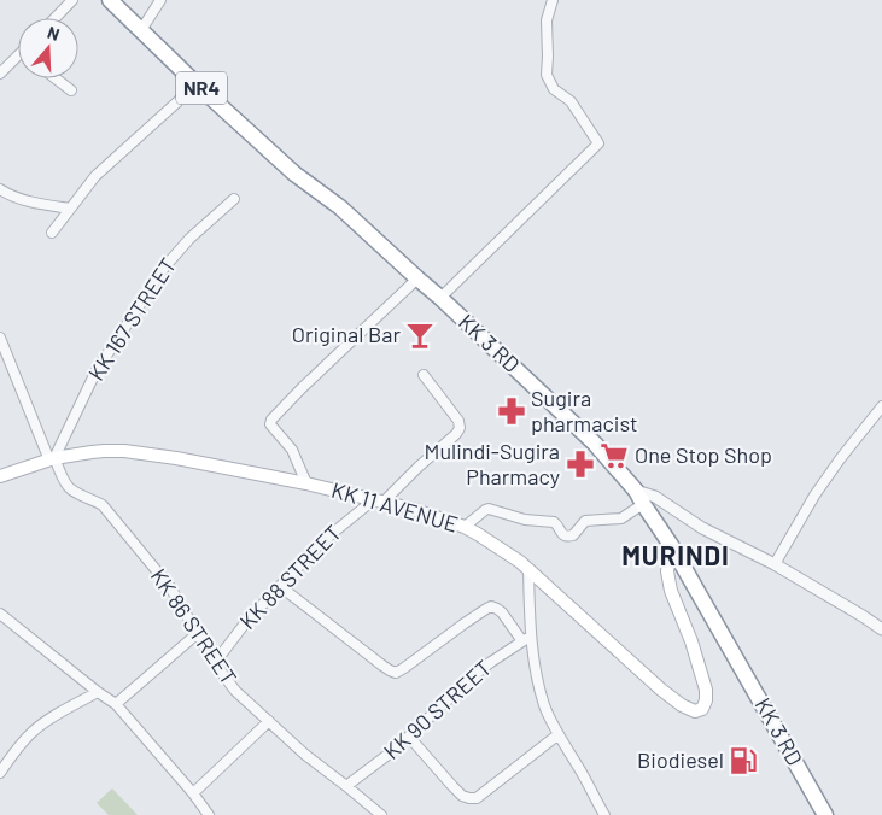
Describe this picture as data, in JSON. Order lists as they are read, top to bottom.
{
  "streets": {
    "highway": ["NR4", "KK 3 RD"],
    "main road": ["KK 11 AVENUE"],
    "street": [
      "KK 167 STREET",
      "KK 88 STREET",
      "KK 86 STREET",
      "KK 90 STREET"
    ]
  },
  "crossings": [
    ["KK 167 STREET", "KK 11 AVENUE"],
    ["KK 167 STREET", "KK 86 STREET"],
    ["KK 3 RD", "KK 11 AVENUE"],
    ["KK 11 AVENUE", "KK 88 STREET"],
    ["KK 11 AVENUE", "KK 86 STREET"],
    ["KK 88 STREET", "KK 86 STREET"],
    ["KK 86 STREET", "KK 90 STREET"]
  ],
  "districts": ["MURINDI"],
  "places": {
    "bar": ["Original Bar"],
    "pharmacy": ["Sugira pharmacist", "Mulindi-Sugira Pharmacy"],
    "supermarket": ["One Stop Shop"],
    "fuel station": ["Biodiesel"]
  },
  "north": "top"
}
